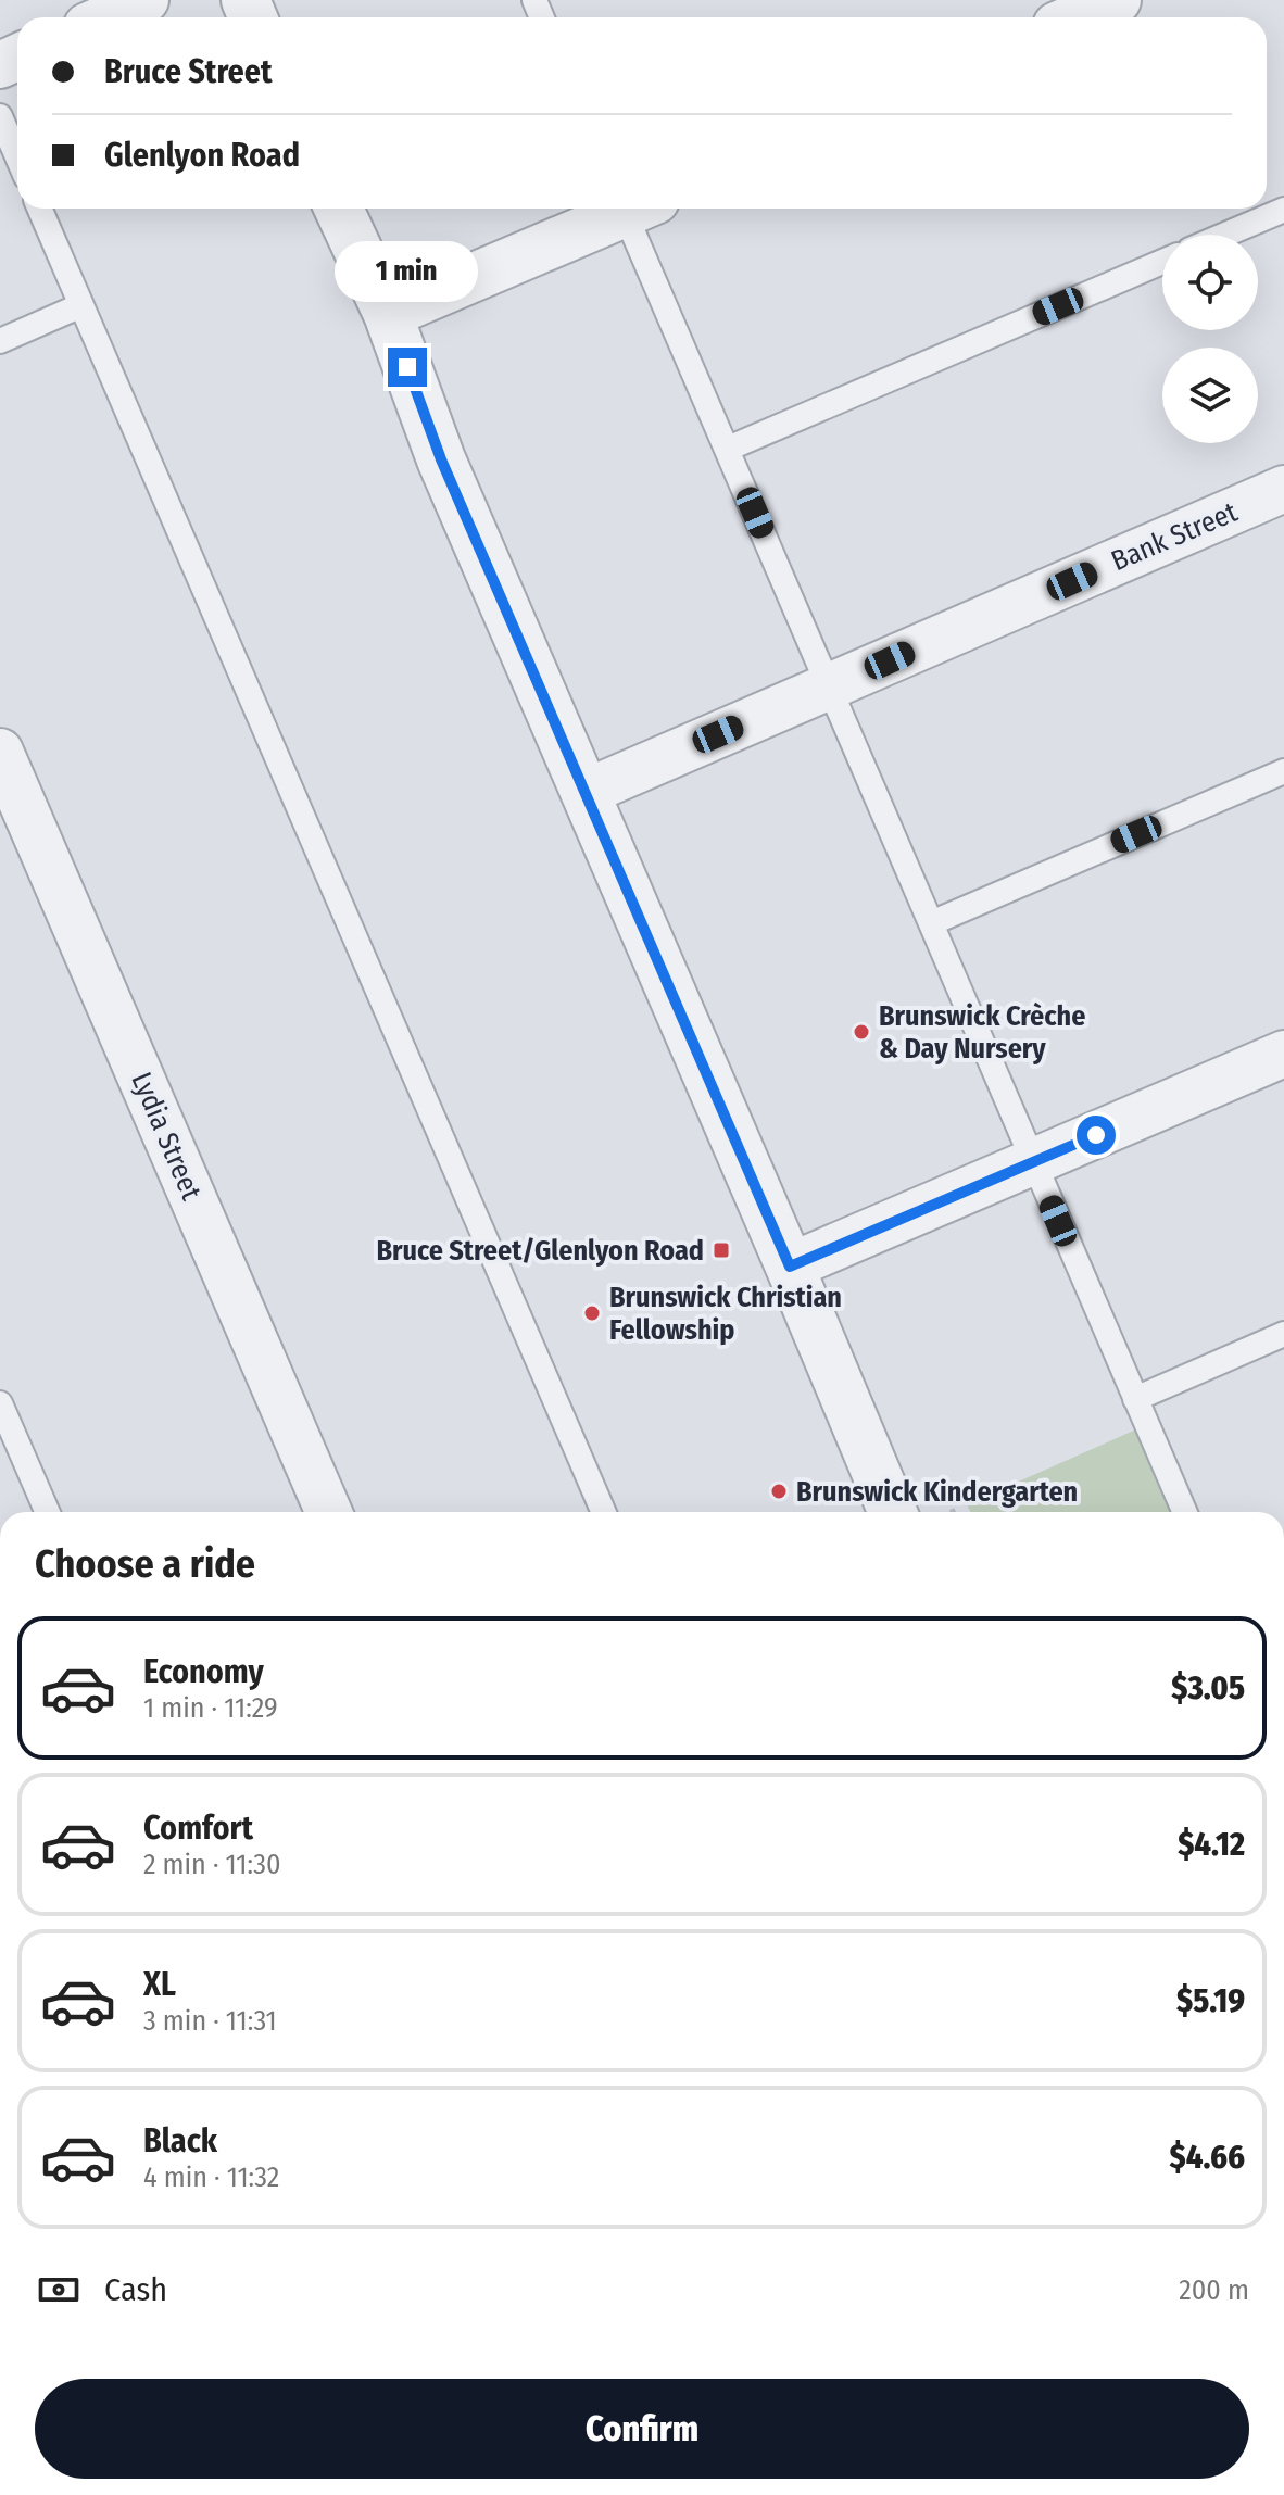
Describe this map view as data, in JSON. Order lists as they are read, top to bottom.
{
  "streets": {
    "street": ["Bank Street", "Lydia Street"]
  },
  "places": {
    "other": ["Brunswick Crèche & Day Nursery", "Brunswick Christian Fellowship", "Brunswick Kindergarten"],
    "transit": ["Bruce Street/Glenlyon Road"]
  },
  "page": {
    "banner": ["Bruce Street", "Glenlyon Road"],
    "bubble": "1 min",
    "heading": "Choose a ride",
    "list": [
      {
        "name": "Economy",
        "note": "1 min · 11:29",
        "value": "$3.05"
      },
      {
        "name": "Comfort",
        "note": "2 min · 11:30",
        "value": "$4.12"
      },
      {
        "name": "XL",
        "note": "3 min · 11:31",
        "value": "$5.19"
      },
      {
        "name": "Black",
        "note": "4 min · 11:32",
        "value": "$4.66"
      }
    ],
    "pay": ["Cash", "200 m"],
    "buttons": "Confirm"
  }
}
